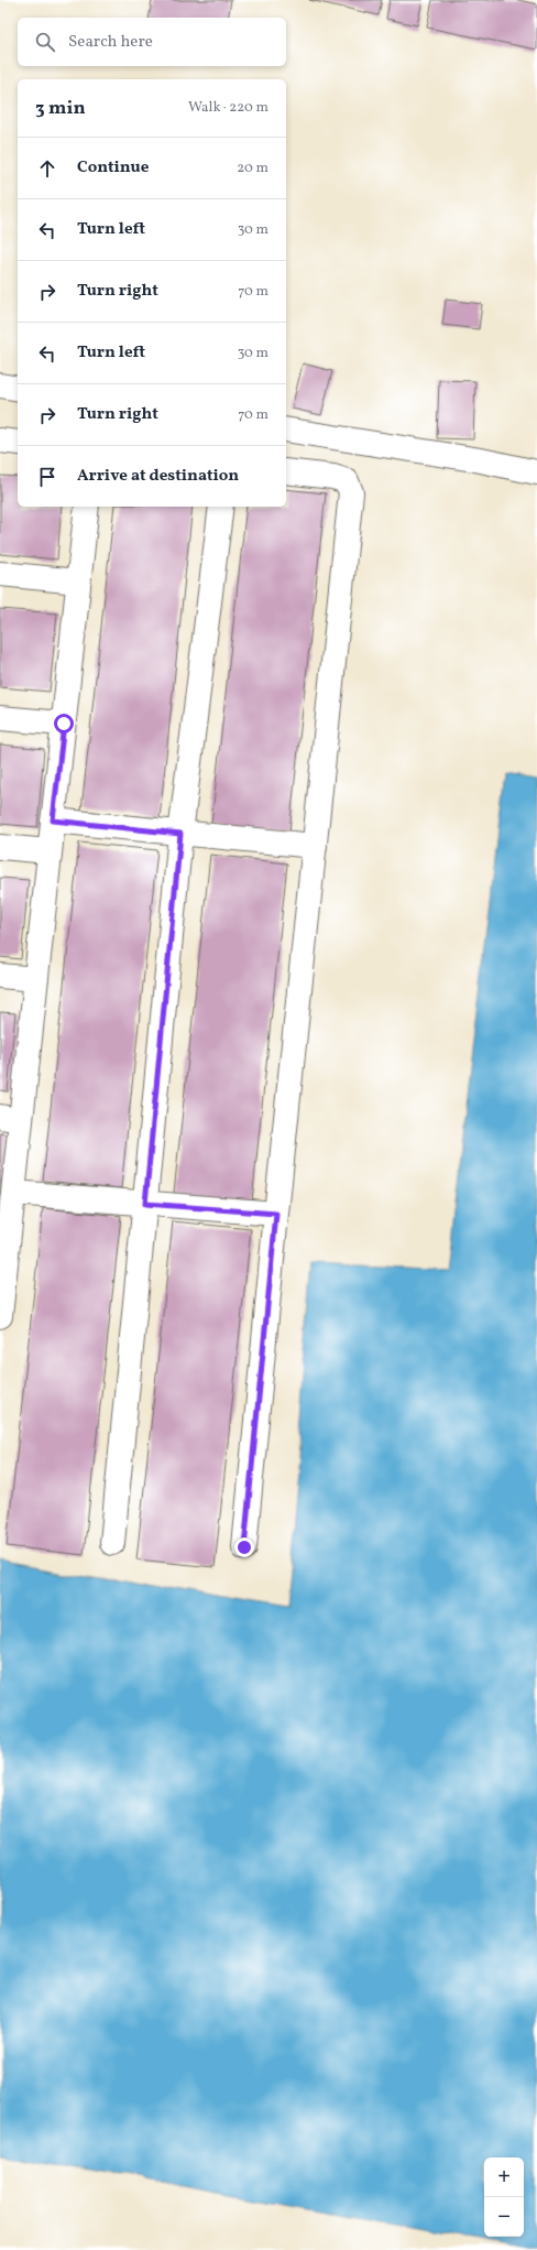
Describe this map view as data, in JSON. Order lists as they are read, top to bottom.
{
  "page": {
    "search": "Search here",
    "heading": ["3 min", "Walk · 220 m"],
    "list": [
      ["Continue", "20 m"],
      ["Turn left", "30 m"],
      ["Turn right", "70 m"],
      ["Turn left", "30 m"],
      ["Turn right", "70 m"],
      "Arrive at destination"
    ],
    "map_buttons": ["+", "−"]
  }
}
